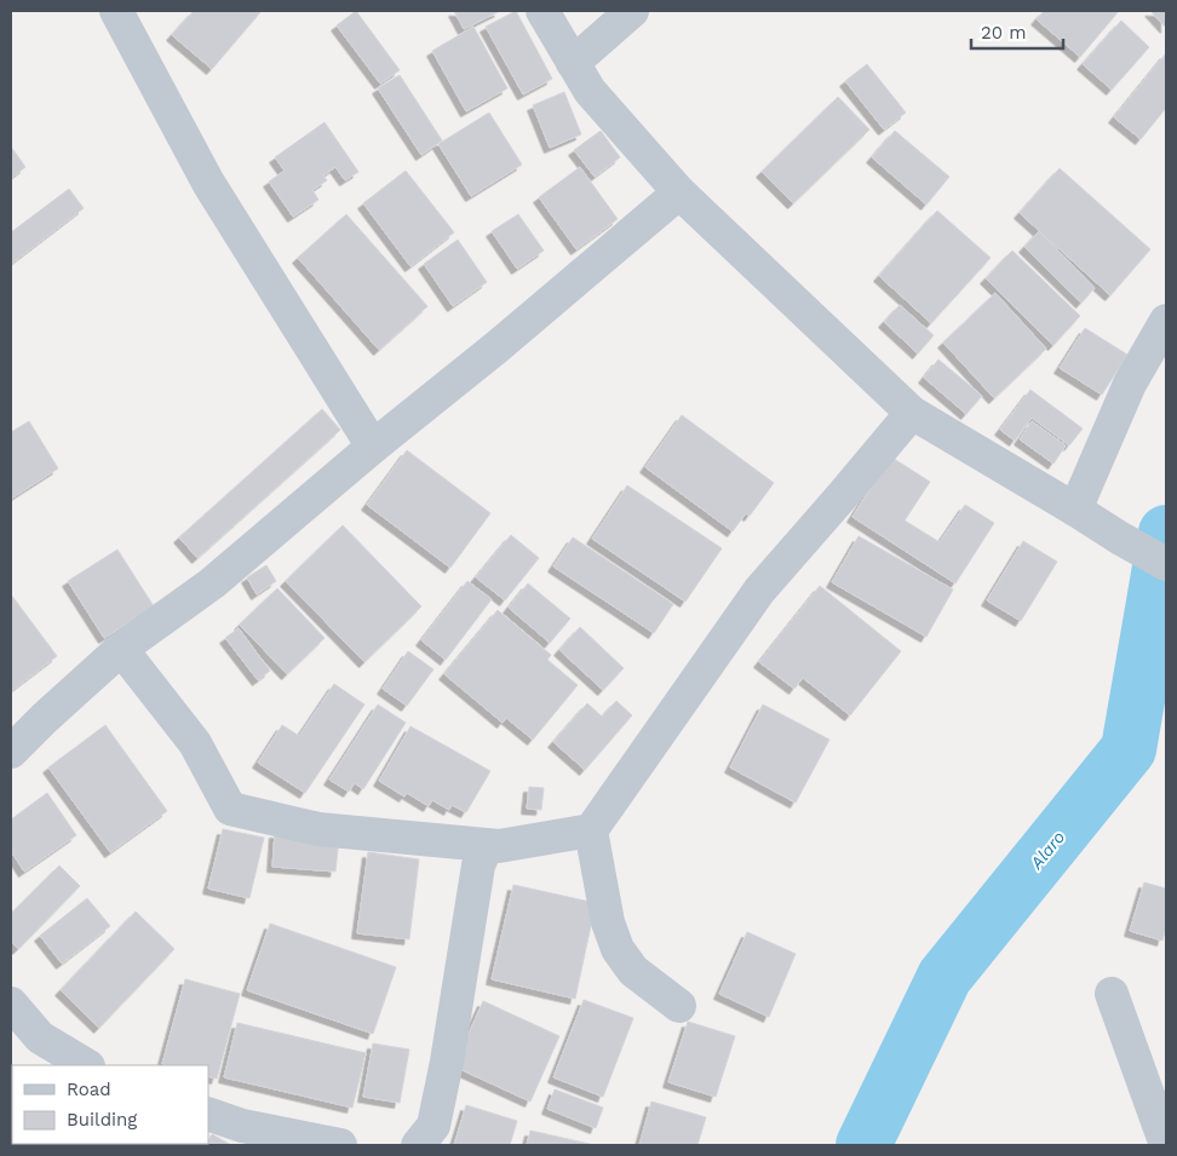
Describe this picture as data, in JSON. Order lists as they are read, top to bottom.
{
  "water": ["Alaro"],
  "legend": ["Road", "Building"],
  "scale_bar": "20 m"
}
